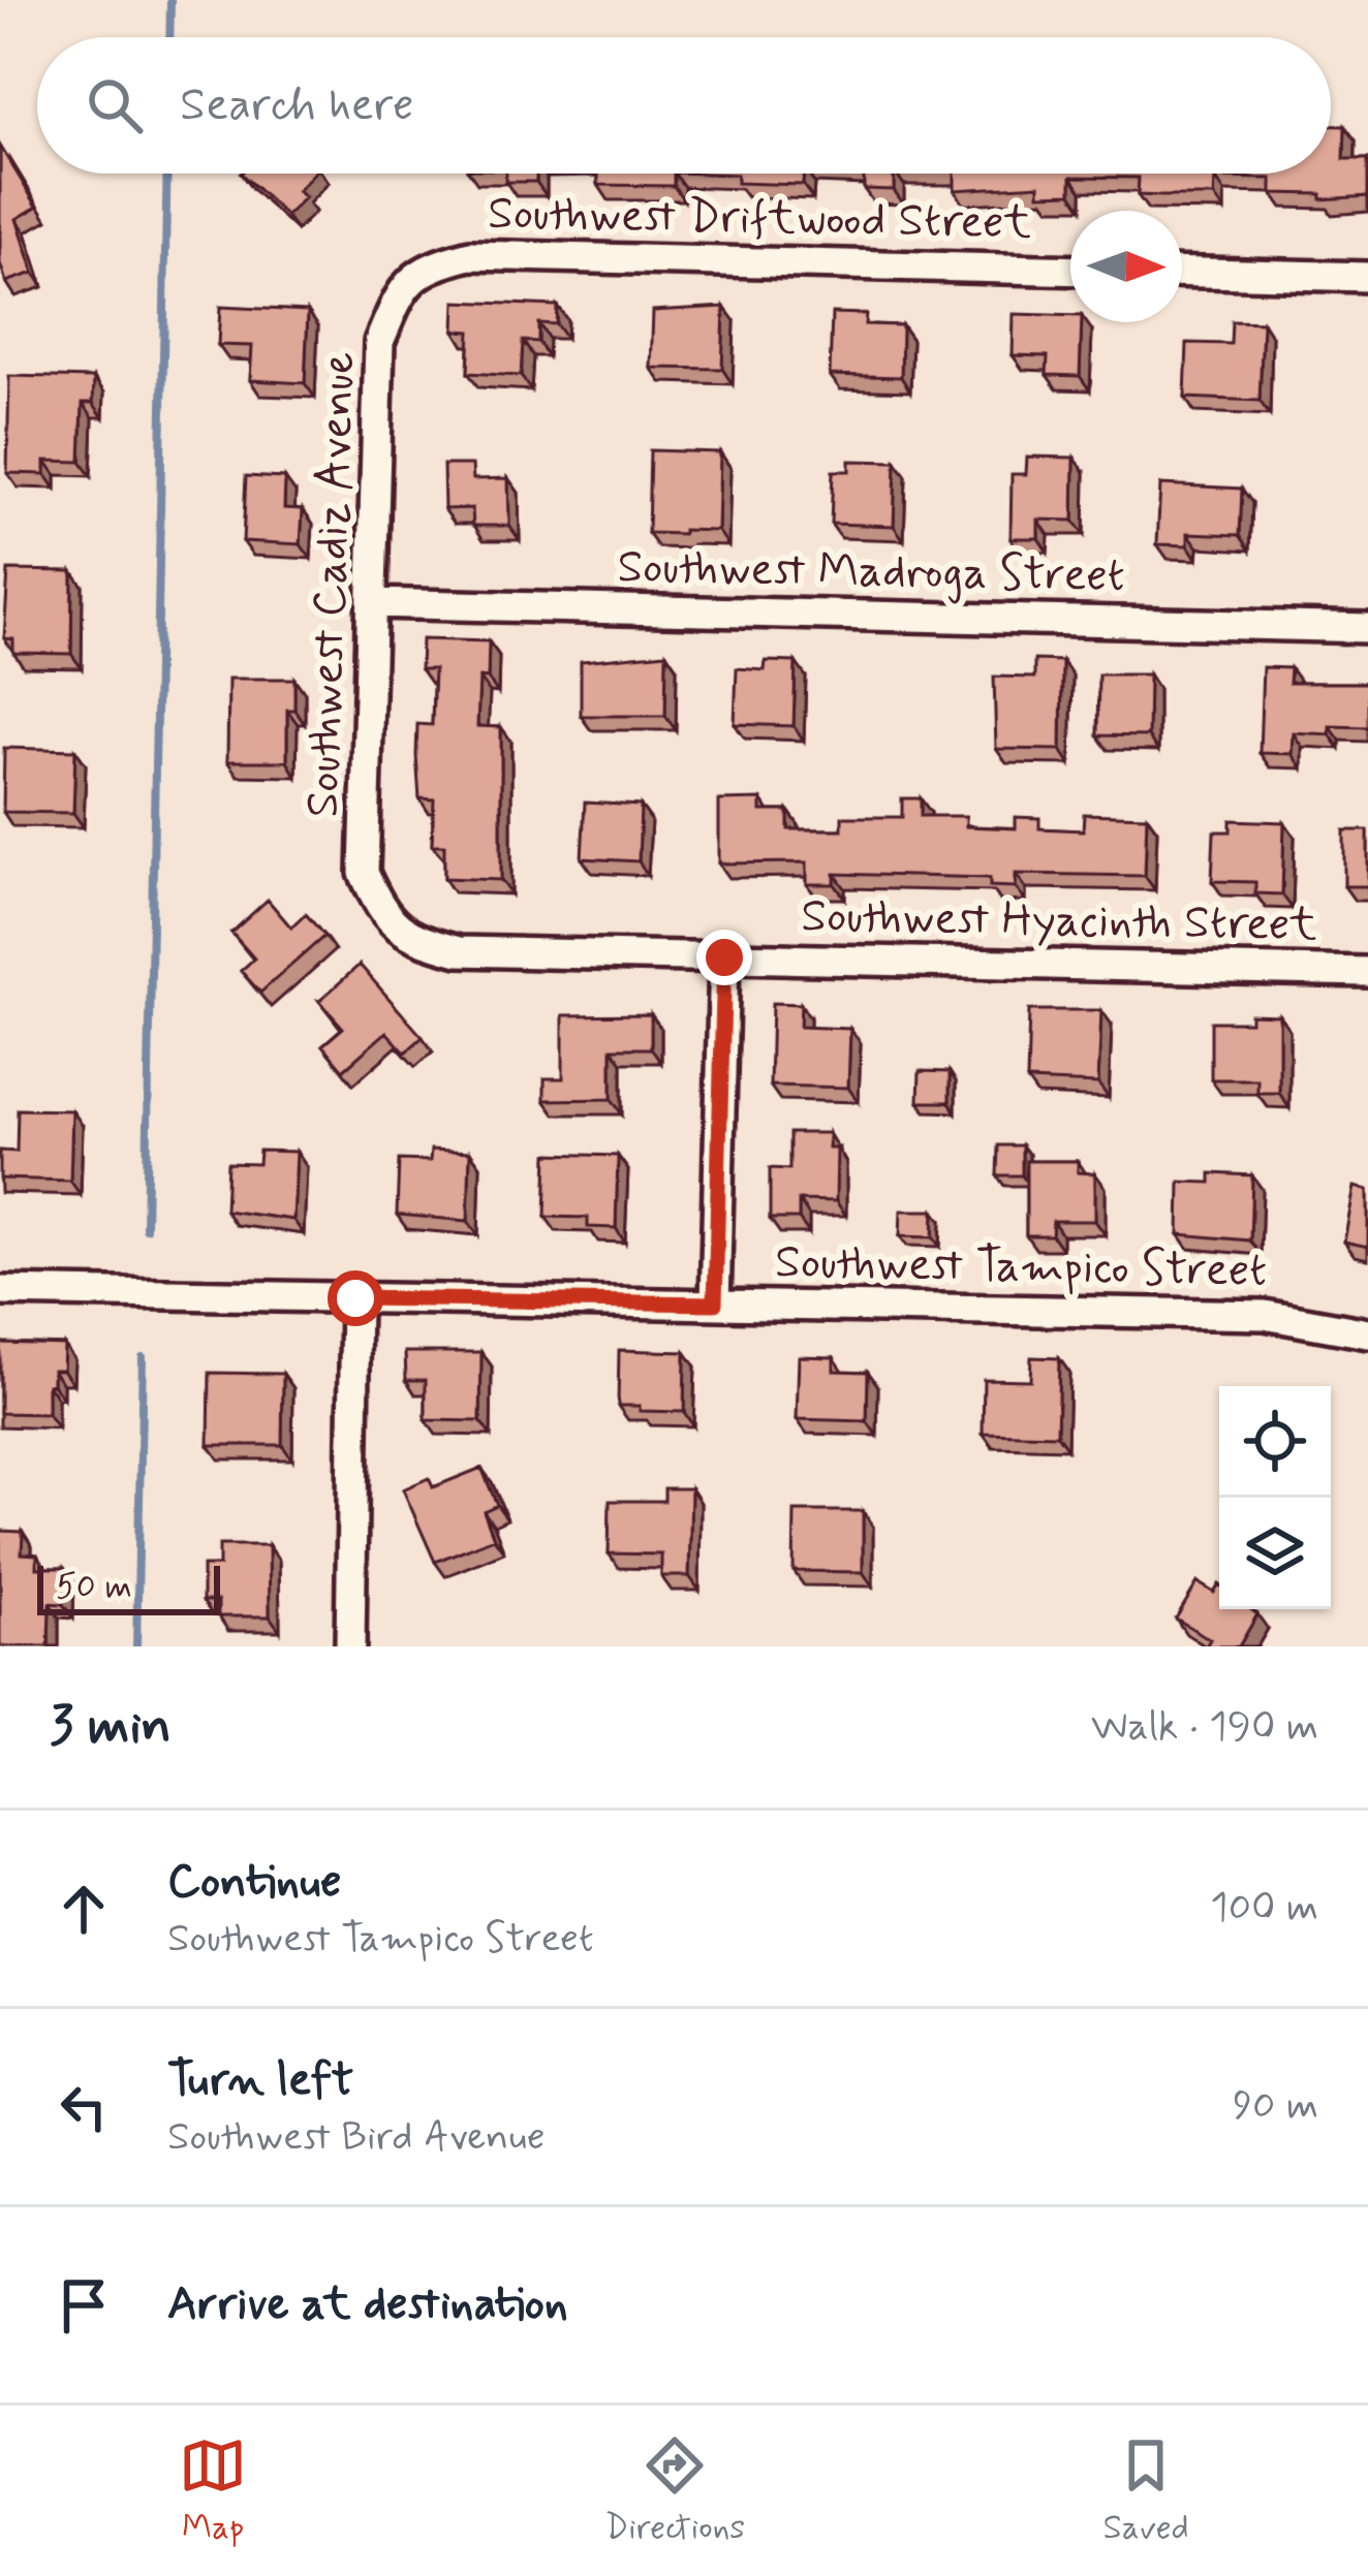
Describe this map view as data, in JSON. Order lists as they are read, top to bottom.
{
  "streets": {
    "street": [
      "Southwest Driftwood Street",
      "Southwest Madroga Street",
      "Southwest Cadiz Avenue",
      "Southwest Hyacinth Street",
      "Southwest Tampico Street"
    ]
  },
  "crossings": [
    ["Southwest Driftwood Street", "Southwest Cadiz Avenue"],
    ["Southwest Madroga Street", "Southwest Cadiz Avenue"],
    ["Southwest Cadiz Avenue", "Southwest Hyacinth Street"]
  ],
  "scale_bar": "50 m",
  "north": "right",
  "page": {
    "search": "Search here",
    "scale": "50 m",
    "heading": ["3 min", "Walk · 190 m"],
    "list": [
      ["Continue", "Southwest Tampico Street", "100 m"],
      ["Turn left", "Southwest Bird Avenue", "90 m"],
      "Arrive at destination"
    ],
    "nav": ["Map", "Directions", "Saved"]
  }
}
